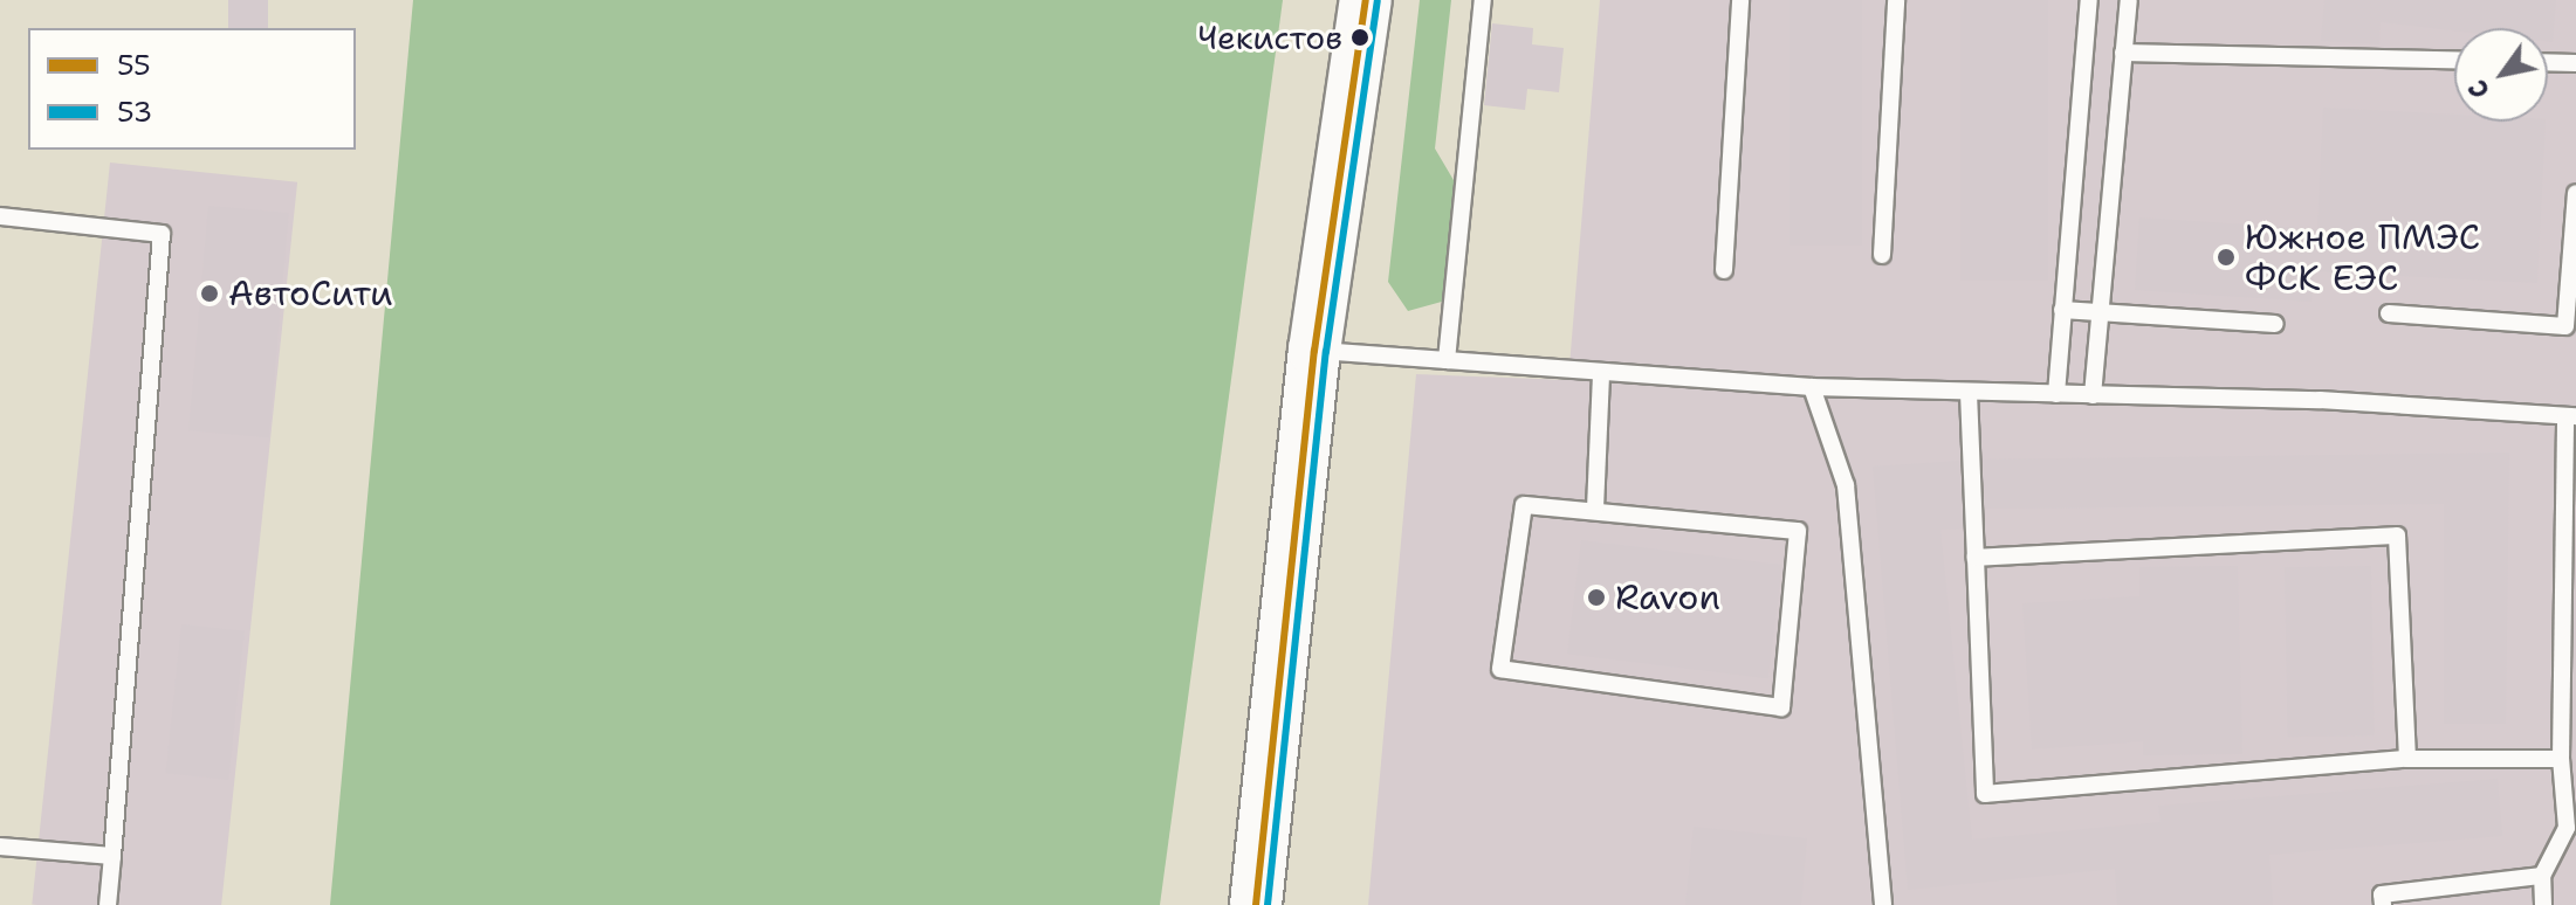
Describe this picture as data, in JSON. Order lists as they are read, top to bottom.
{
  "places": [
    "Чекистов",
    "Южное ПМЭС ФСК ЕЭС",
    "АвтоСити",
    "Ravon"
  ],
  "lines": ["transit line 55", "transit line 53"],
  "legend": ["55", "53"],
  "north": "bottom left"
}
